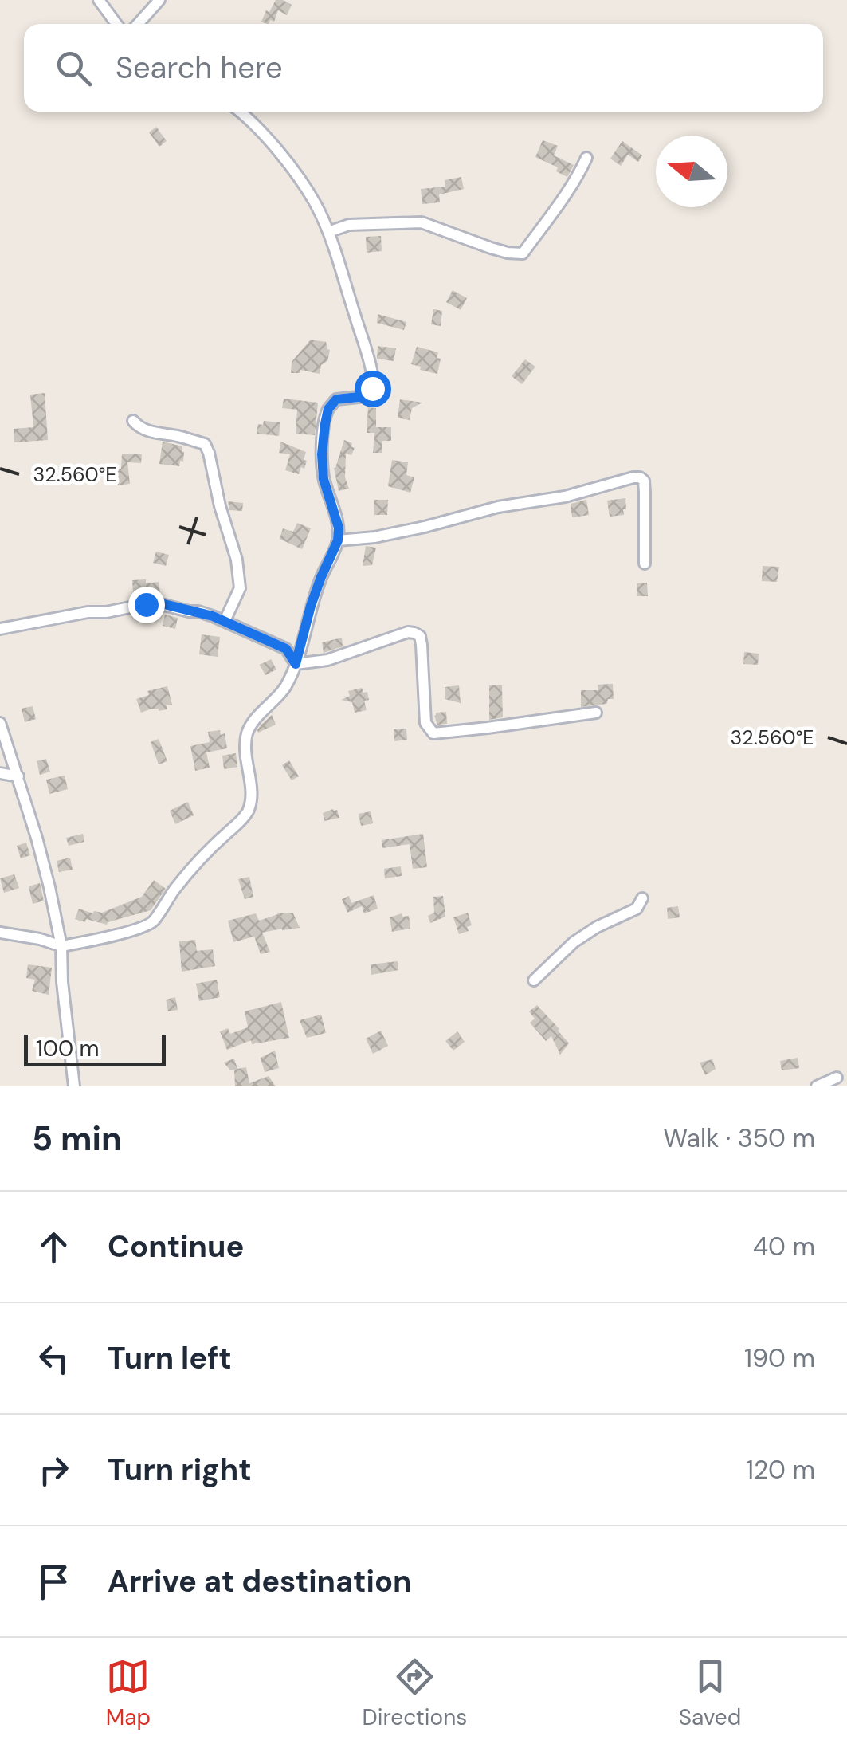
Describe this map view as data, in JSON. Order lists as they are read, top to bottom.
{
  "scale_bar": "100 m",
  "north": "left",
  "page": {
    "search": "Search here",
    "scale": "100 m",
    "heading": ["5 min", "Walk · 350 m"],
    "list": [
      ["Continue", "40 m"],
      ["Turn left", "190 m"],
      ["Turn right", "120 m"],
      "Arrive at destination"
    ],
    "nav": ["Map", "Directions", "Saved"]
  },
  "coordinates": ["32.560°E"]
}
